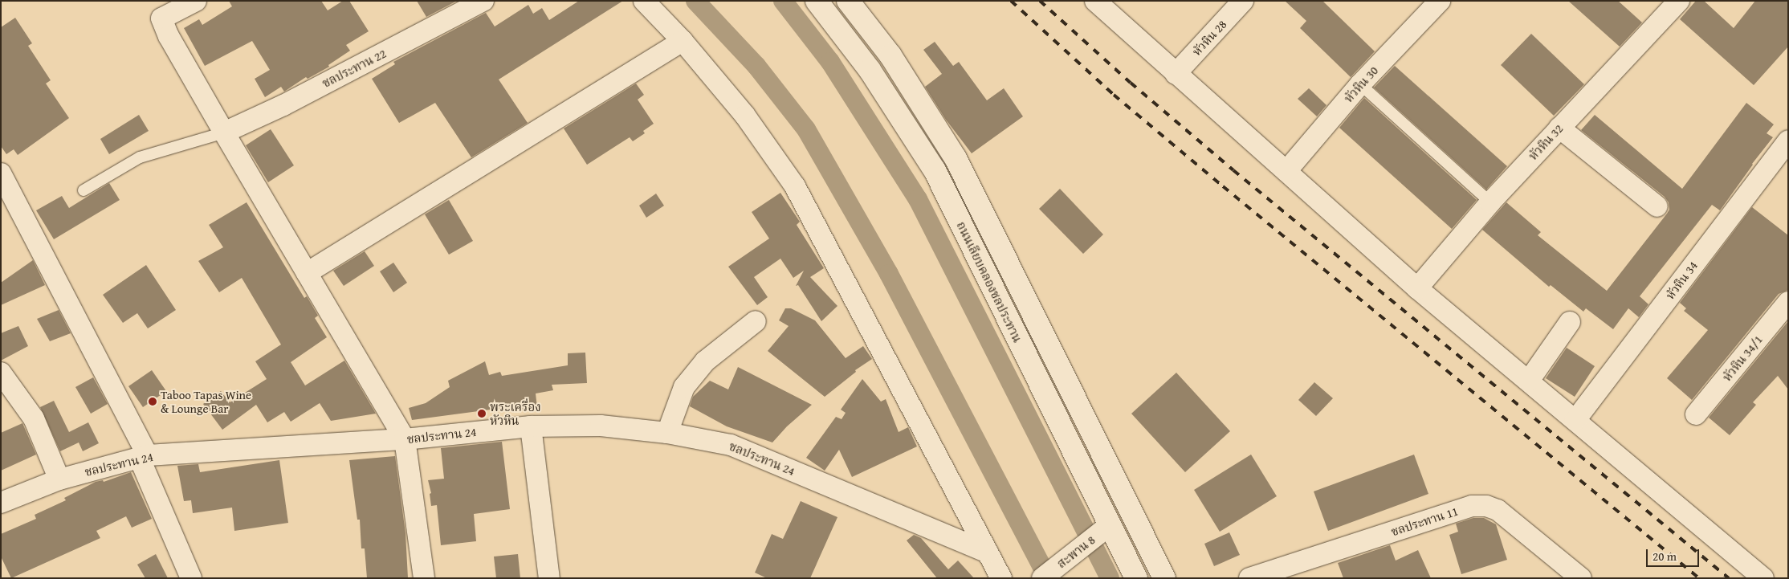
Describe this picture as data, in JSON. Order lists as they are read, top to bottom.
{
  "streets": {
    "street": [
      "หัวหิน 28",
      "ชลประทาน 22",
      "หัวหิน 30",
      "หัวหิน 32",
      "หัวหิน 34",
      "ถนนเลียบคลองชลประทาน",
      "หัวหิน 34/1",
      "ชลประทาน 24",
      "ชลประทาน 11",
      "สะพาน 8"
    ]
  },
  "crossings": [
    ["ถนนเลียบคลองชลประทาน", "สะพาน 8"]
  ],
  "places": ["Taboo Tapas Wine & Lounge Bar", "พระเครื่อง หัวหิน"],
  "scale_bar": "20 m"
}
